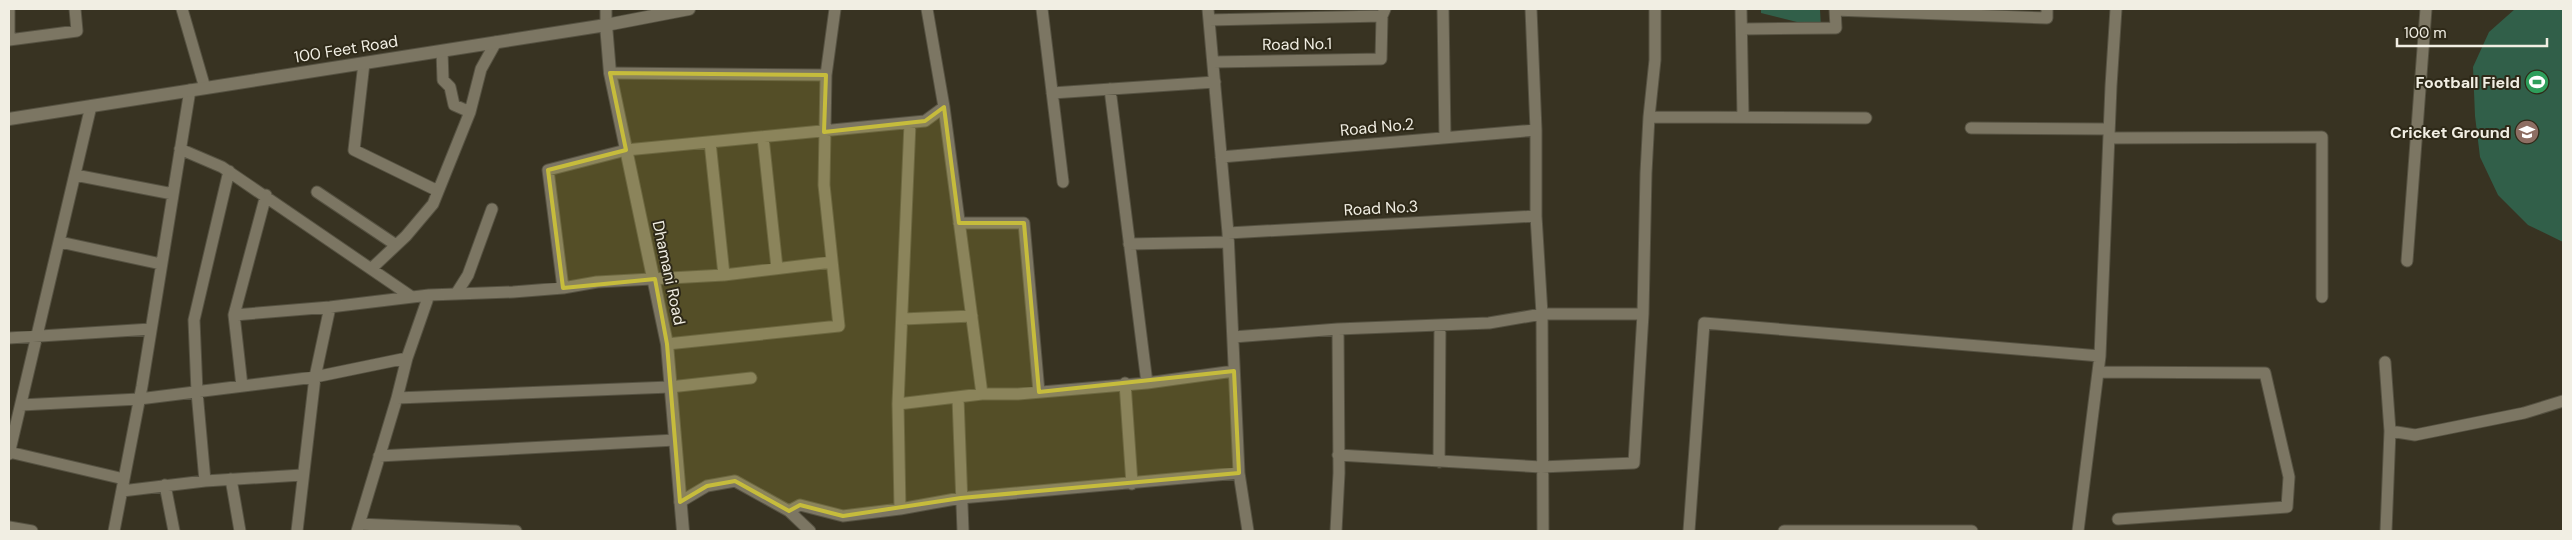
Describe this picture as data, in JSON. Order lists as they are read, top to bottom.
{
  "streets": {
    "main road": ["100 Feet Road", "Dhamani Road"],
    "street": ["Road No.1", "Road No.2", "Road No.3"]
  },
  "crossings": [
    ["100 Feet Road", "Dhamani Road"]
  ],
  "places": {
    "sports": ["Football Field"],
    "school or university": ["Cricket Ground"]
  },
  "scale_bar": "100 m"
}
